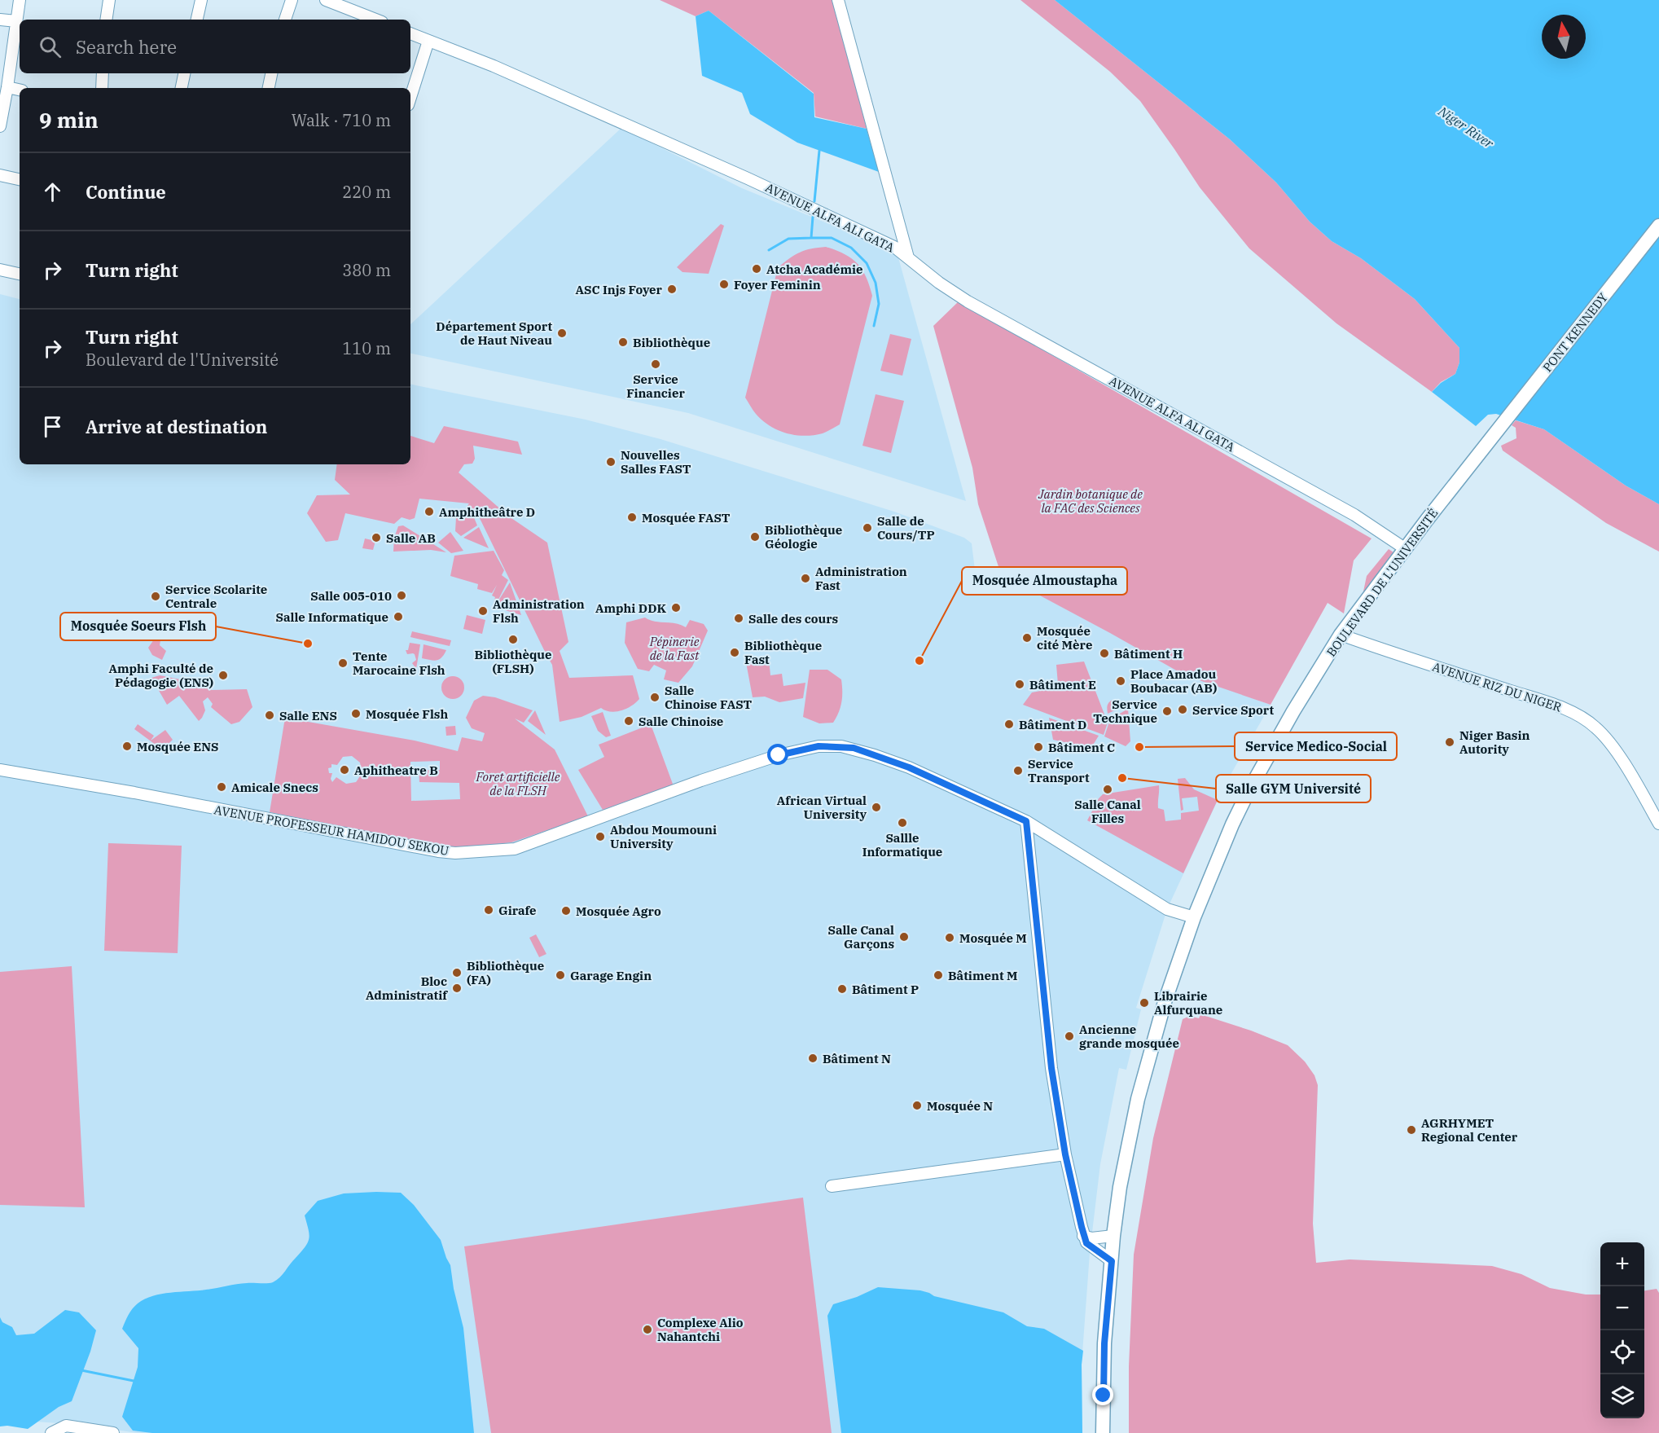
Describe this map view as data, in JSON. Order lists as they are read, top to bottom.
{
  "streets": {
    "main road": ["PONT KENNEDY", "BOULEVARD DE L'UNIVERSITÉ"],
    "street": ["AVENUE ALFA ALI GATA", "AVENUE RIZ DU NIGER", "AVENUE PROFESSEUR HAMIDOU SEKOU"]
  },
  "crossings": [
    ["AVENUE ALFA ALI GATA", "BOULEVARD DE L'UNIVERSITÉ"],
    ["PONT KENNEDY", "BOULEVARD DE L'UNIVERSITÉ"],
    ["BOULEVARD DE L'UNIVERSITÉ", "AVENUE RIZ DU NIGER"],
    ["BOULEVARD DE L'UNIVERSITÉ", "AVENUE PROFESSEUR HAMIDOU SEKOU"]
  ],
  "water": ["Niger River"],
  "parks": ["Jardin botanique de la FAC des Sciences", "Pépinerie de la Fast", "Foret artificielle de la FLSH"],
  "places": [
    "Atcha Académie",
    "Foyer Feminin",
    "ASC Injs Foyer",
    "Département Sport de Haut Niveau",
    "Bibliothèque",
    "Service Financier",
    "Nouvelles Salles FAST",
    "Amphitheâtre D",
    "Mosquée FAST",
    "Salle de Cours/TP",
    "Bibliothèque Géologie",
    "Salle AB",
    "Administration Fast",
    "Salle 005-010",
    "Service Scolarite Centrale",
    "Amphi DDK",
    "Administration Flsh",
    "Salle Informatique",
    "Salle des cours",
    "Mosquée cité Mère",
    "Bibliothèque (FLSH)",
    "Mosquée Soeurs Flsh",
    "Bibliothèque Fast",
    "Bâtiment H",
    "Mosquée Almoustapha",
    "Tente Marocaine Flsh",
    "Amphi Faculté de Pédagogie (ENS)",
    "Place Amadou Boubacar (AB)",
    "Bâtiment E",
    "Salle Chinoise FAST",
    "Service Sport",
    "Service Technique",
    "Mosquée Flsh",
    "Salle ENS",
    "Salle Chinoise",
    "Bâtiment D",
    "Niger Basin Autority",
    "Mosquée ENS",
    "Bâtiment C",
    "Service Medico-Social",
    "Aphitheatre B",
    "Service Transport",
    "Salle GYM Université",
    "Amicale Snecs",
    "Salle Canal Filles",
    "African Virtual University",
    "Sallle Informatique",
    "Abdou Moumouni University",
    "Girafe",
    "Mosquée Agro",
    "Salle Canal Garçons",
    "Mosquée M",
    "Bibliothèque (FA)",
    "Garage Engin",
    "Bâtiment M",
    "Bloc Administratif",
    "Bâtiment P",
    "Librairie Alfurquane",
    "Ancienne grande mosquée",
    "Bâtiment N",
    "Mosquée N",
    "AGRHYMET Regional Center",
    "Complexe Alio Nahantchi"
  ],
  "north": "top",
  "page": {
    "search": "Search here",
    "heading": ["9 min", "Walk · 710 m"],
    "list": [
      ["Continue", "220 m"],
      ["Turn right", "380 m"],
      ["Turn right", "Boulevard de l'Université", "110 m"],
      "Arrive at destination"
    ],
    "map_buttons": ["+", "−"]
  }
}
